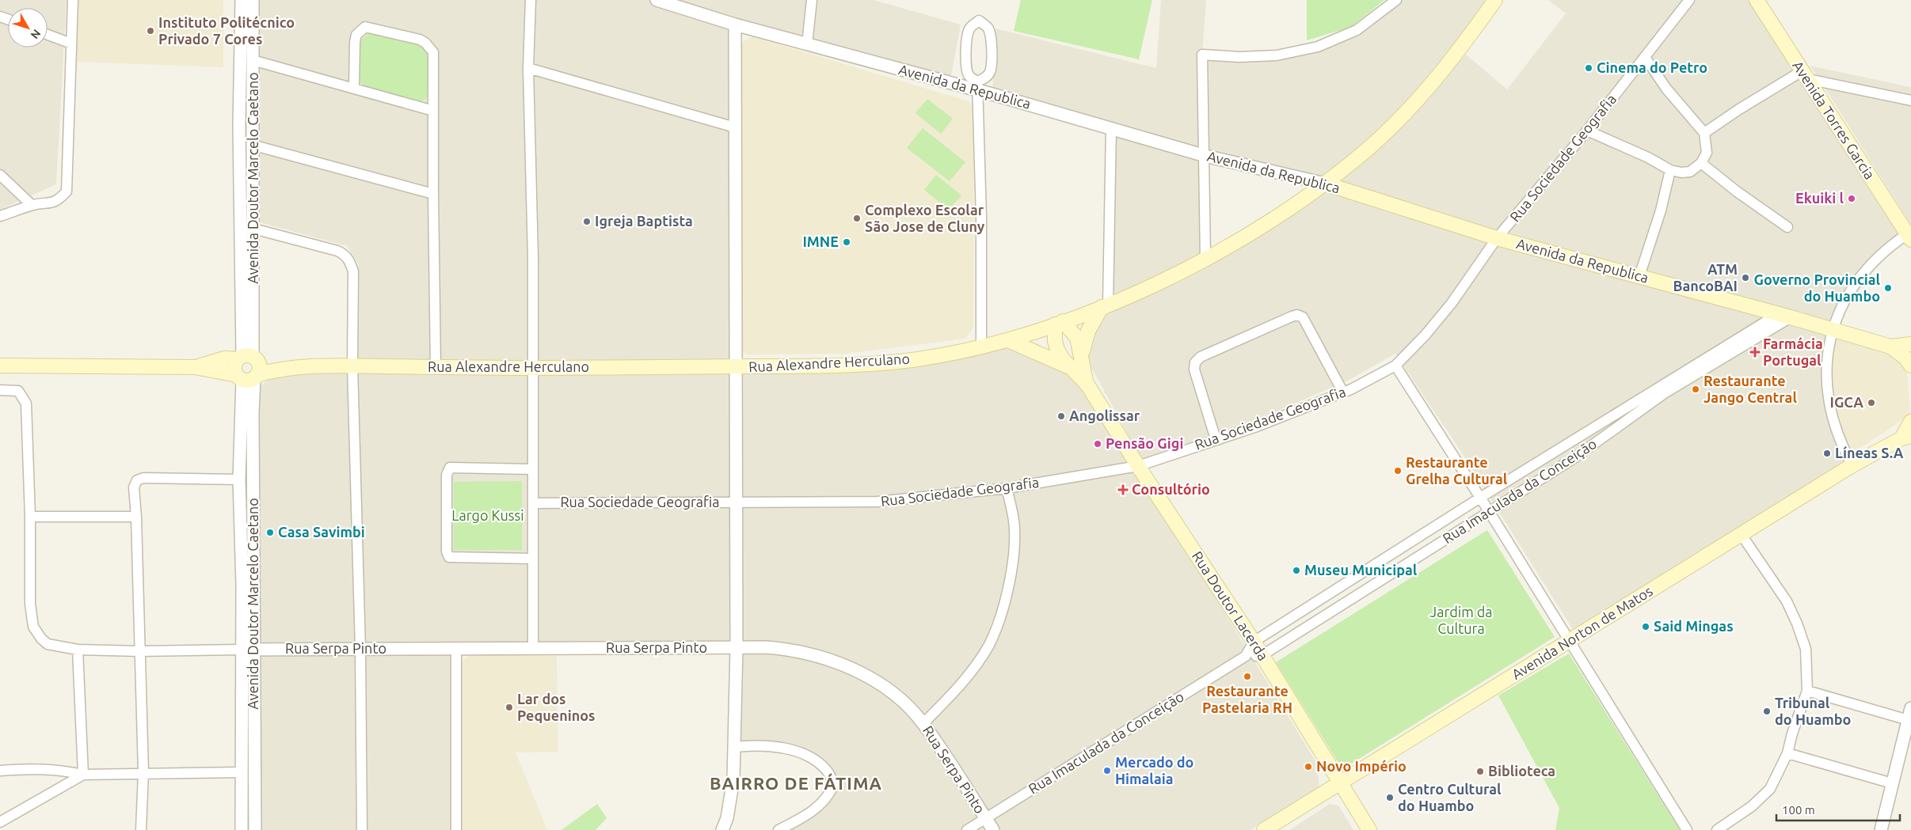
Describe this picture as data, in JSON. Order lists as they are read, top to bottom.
{
  "streets": {
    "main road": [
      "Avenida da Republica",
      "Avenida Torres Garcia",
      "Avenida Doutor Marcelo Caetano",
      "Rua Alexandre Herculano",
      "Rua Doutor Lacerda",
      "Avenida Norton de Matos"
    ],
    "street": ["Rua Sociedade Geografia", "Rua Imaculada da Conceição", "Rua Serpa Pinto"]
  },
  "crossings": [
    ["Avenida da Republica", "Rua Sociedade Geografia"],
    ["Avenida da Republica", "Rua Alexandre Herculano"],
    ["Avenida da Republica", "Rua Imaculada da Conceição"],
    ["Rua Sociedade Geografia", "Rua Doutor Lacerda"],
    ["Avenida Doutor Marcelo Caetano", "Rua Alexandre Herculano"],
    ["Avenida Doutor Marcelo Caetano", "Rua Serpa Pinto"],
    ["Rua Alexandre Herculano", "Rua Doutor Lacerda"],
    ["Rua Imaculada da Conceição", "Rua Doutor Lacerda"],
    ["Rua Imaculada da Conceição", "Rua Serpa Pinto"],
    ["Rua Doutor Lacerda", "Avenida Norton de Matos"]
  ],
  "districts": ["BAIRRO DE FÁTIMA"],
  "parks": ["Largo Kussi", "Jardim da Cultura"],
  "places": {
    "other": [
      "Instituto Politécnico Privado 7 Cores",
      "Cinema do Petro",
      "Ekuiki l",
      "Complexo Escolar São Jose de Cluny",
      "Igreja Baptista",
      "IMNE",
      "ATM BancoBAI",
      "Governo Provincial do Huambo",
      "Restaurante Jango Central",
      "IGCA",
      "Angolissar",
      "Pensão Gigi",
      "Líneas S.A",
      "Restaurante Grelha Cultural",
      "Casa Savimbi",
      "Museu Municipal",
      "Said Mingas",
      "Restaurante Pastelaria RH",
      "Lar dos Pequeninos",
      "Tribunal do Huambo",
      "Novo Império",
      "Mercado do Himalaia",
      "Biblioteca",
      "Centro Cultural do Huambo"
    ],
    "health": ["Farmácia Portugal", "Consultório"]
  },
  "scale_bar": "100 m",
  "north": "bottom right"
}
